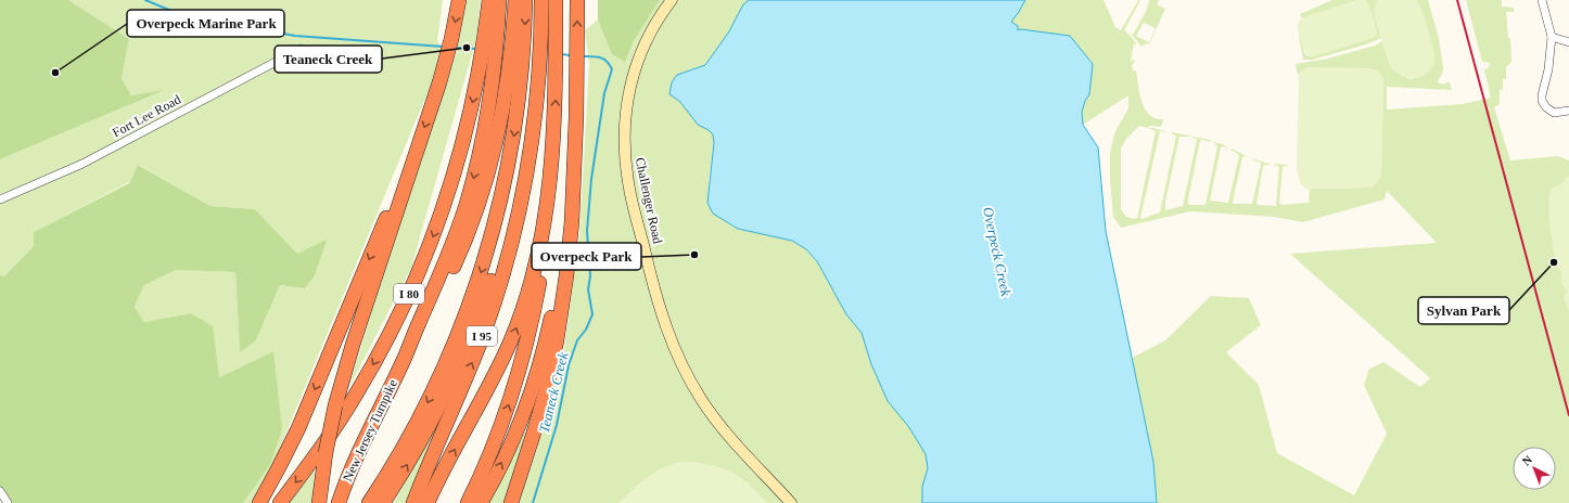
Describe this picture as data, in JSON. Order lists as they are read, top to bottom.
{
  "streets": {
    "highway": ["I 80", "I 95", "New Jersey Turnpike"],
    "street": ["Fort Lee Road", "Challenger Road"]
  },
  "water": ["Overpeck Creek", "Teaneck Creek"],
  "places": [
    "Teaneck Creek",
    "Overpeck Marine Park",
    "Overpeck Park",
    "Sylvan Park"
  ],
  "north": "top left"
}
